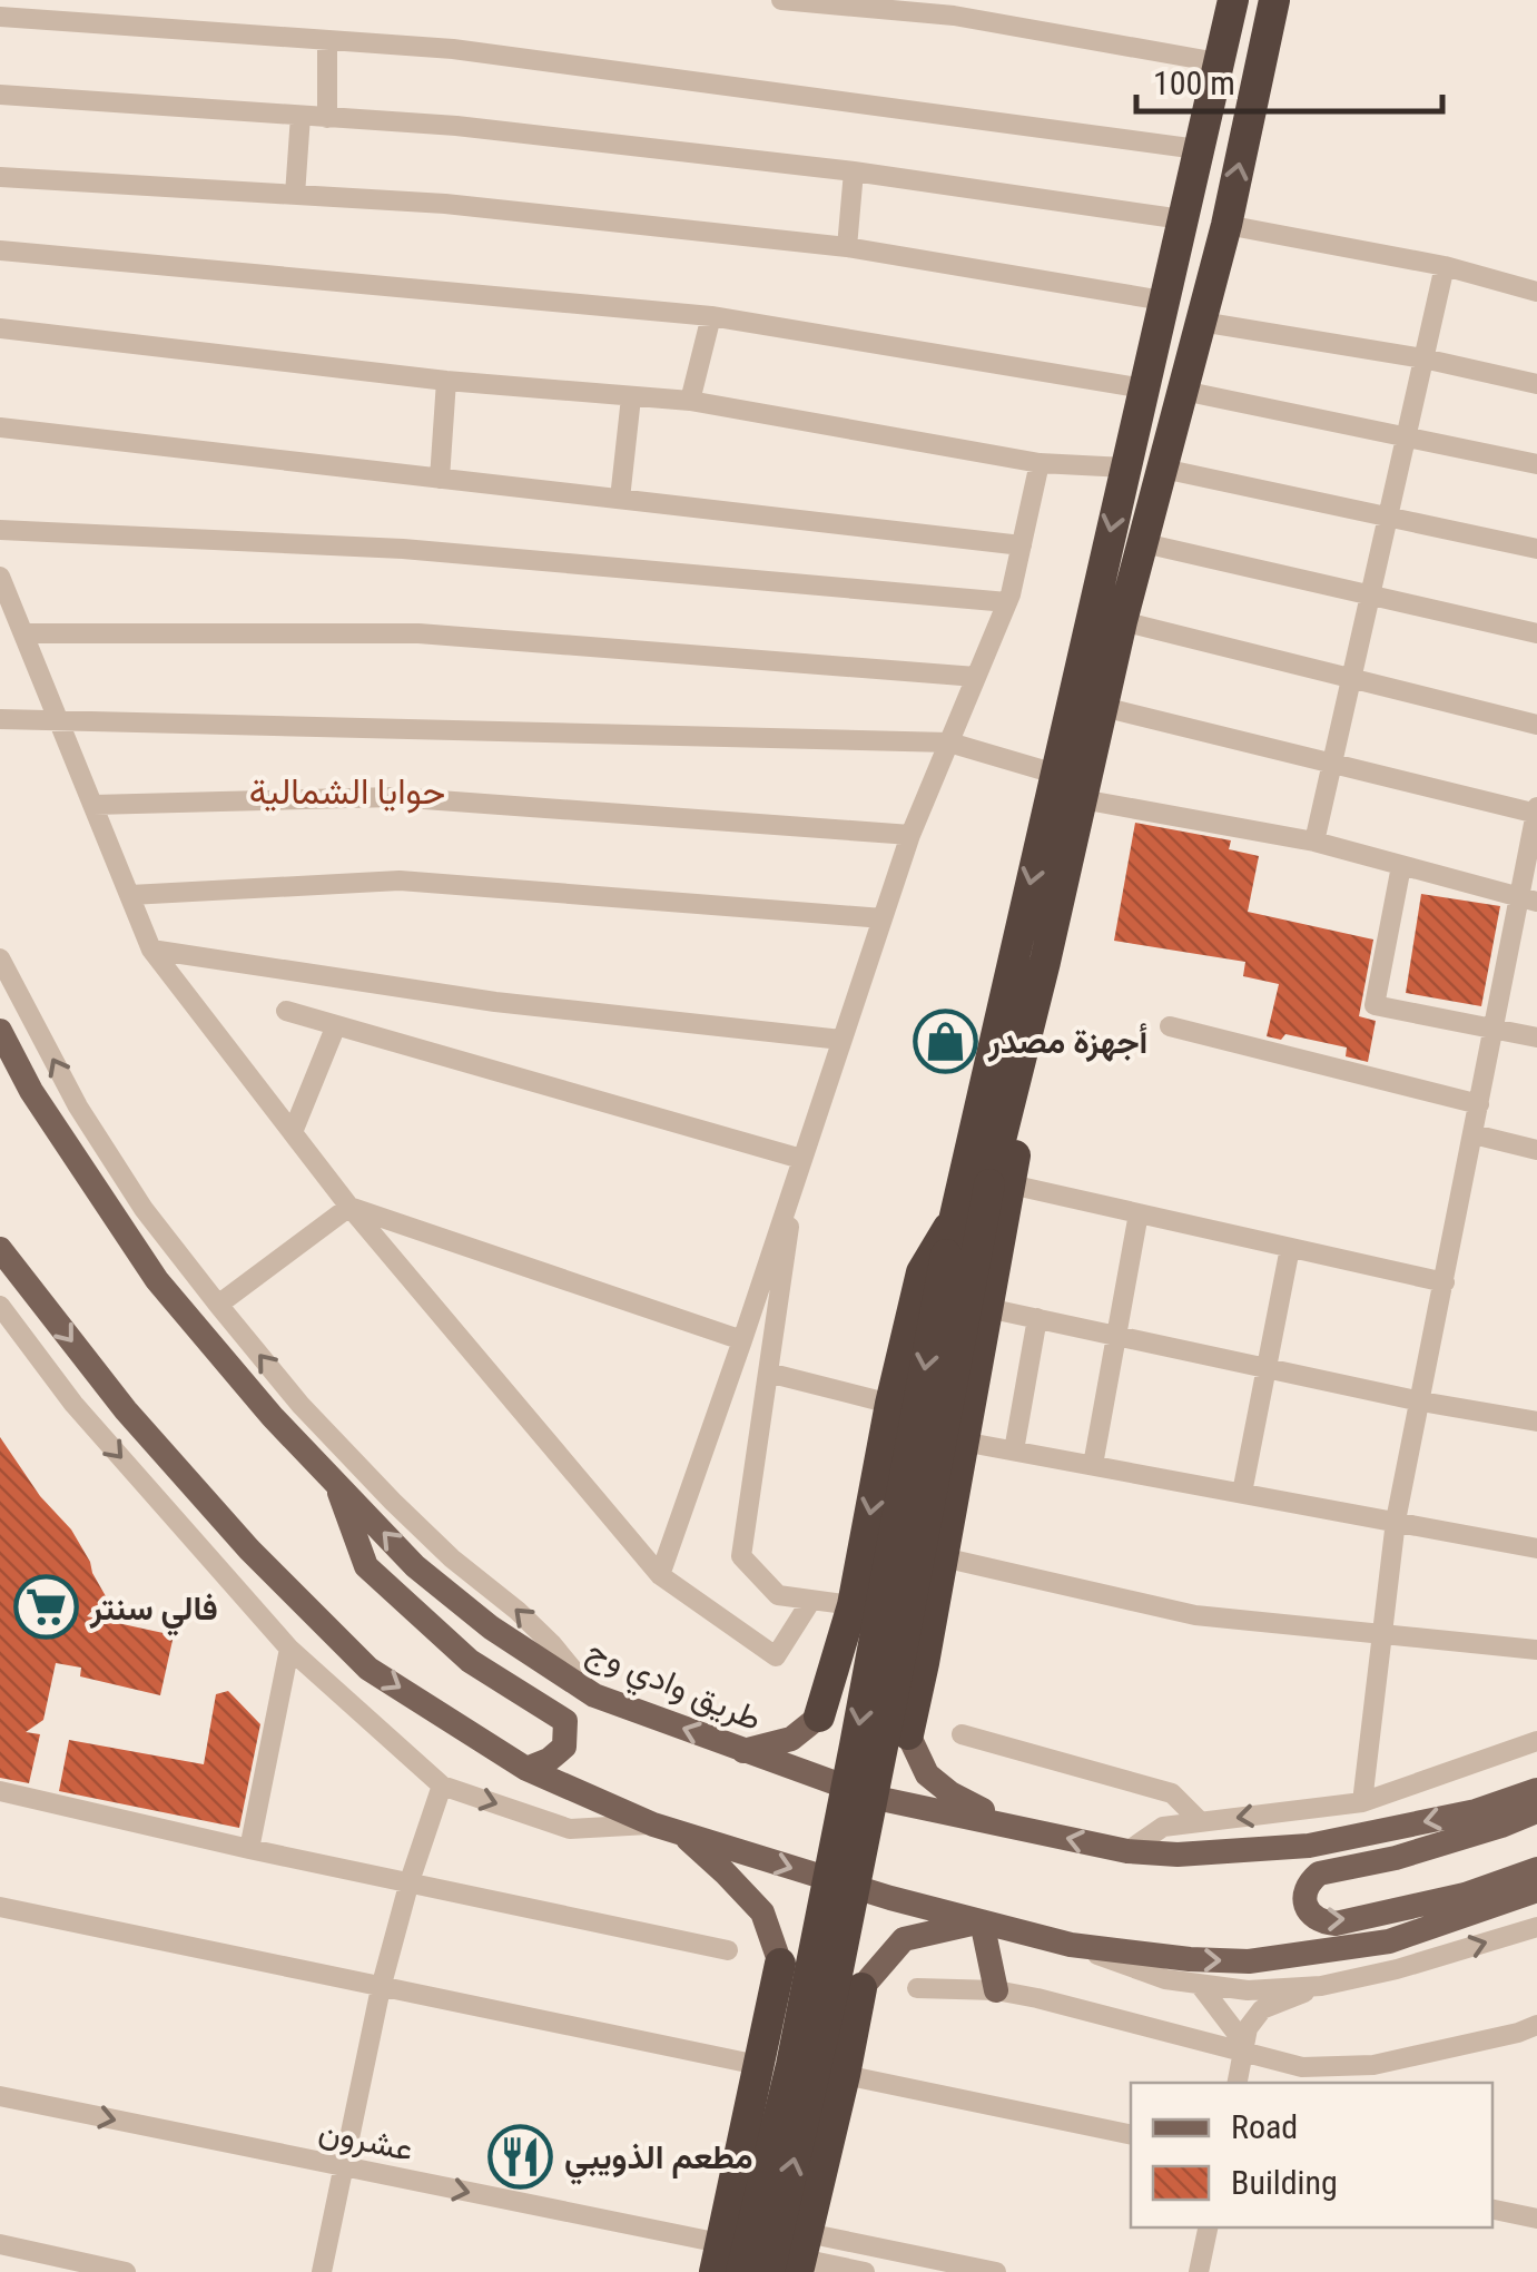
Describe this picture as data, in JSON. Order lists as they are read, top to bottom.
{
  "streets": {
    "main road": ["طريق وادي وج"],
    "street": ["عشرون"]
  },
  "one_way": ["عشرون"],
  "districts": ["حوايا الشمالية"],
  "places": {
    "shop": ["أجهزة مصدر"],
    "supermarket": ["فالي سنتر"],
    "restaurant": ["مطعم الذويبي"]
  },
  "legend": ["Road", "Building"],
  "scale_bar": "100 m"
}
